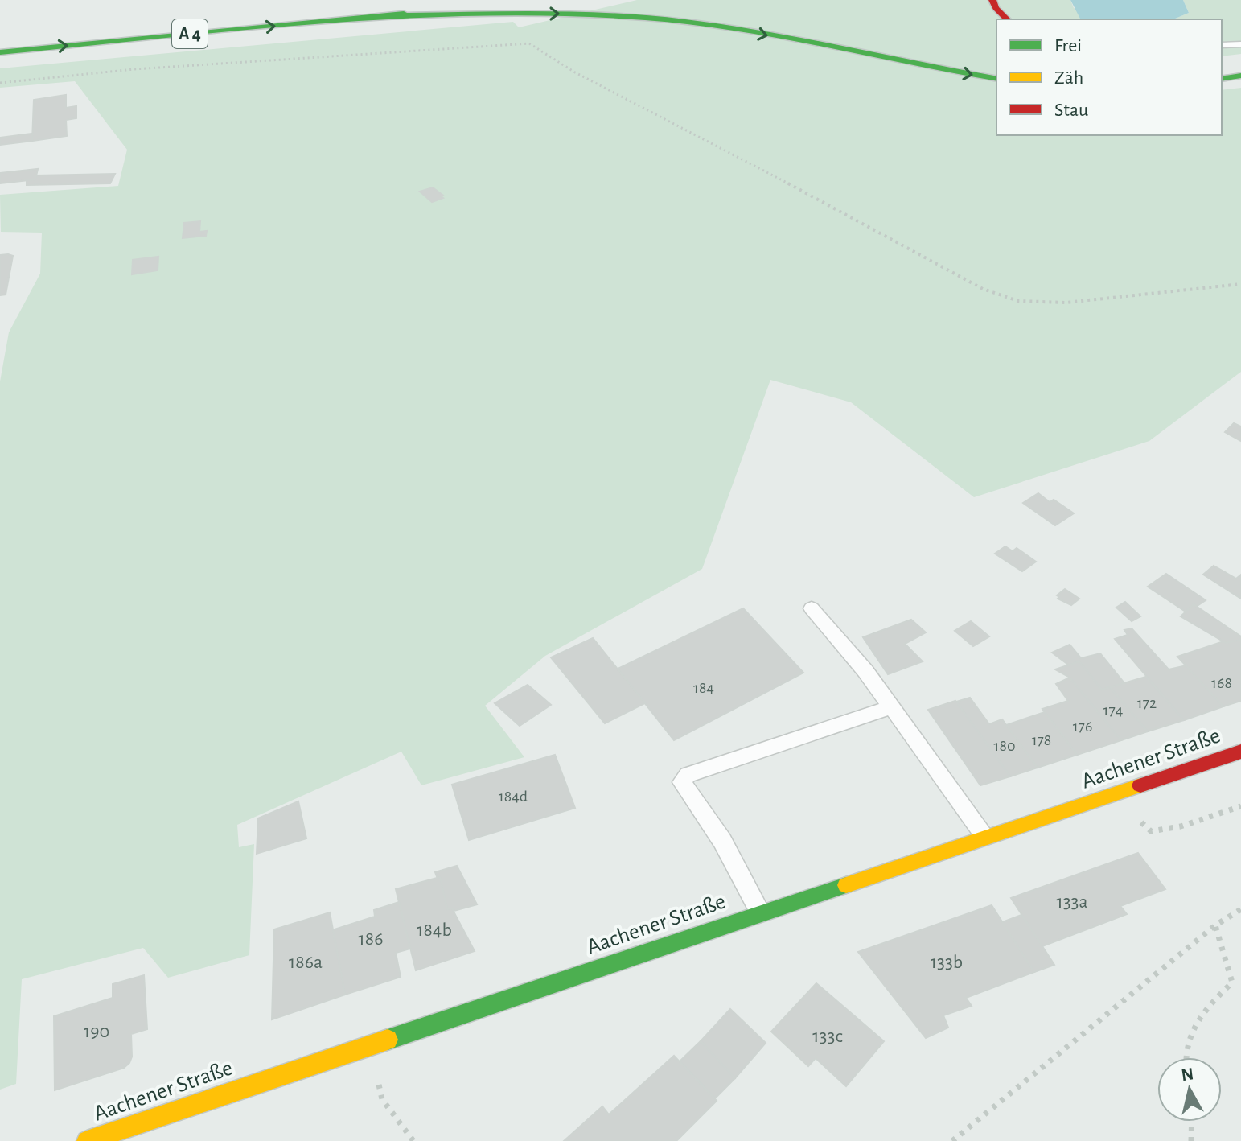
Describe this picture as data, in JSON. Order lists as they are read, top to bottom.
{
  "streets": {
    "main road": ["A 4", "Aachener Straße"]
  },
  "house_numbers": [
    "168",
    "184",
    "172",
    "174",
    "176",
    "178",
    "180",
    "184d",
    "133a",
    "184b",
    "186",
    "186a",
    "133b",
    "190",
    "133c"
  ],
  "legend": ["Frei", "Zäh", "Stau"],
  "north": "top"
}
